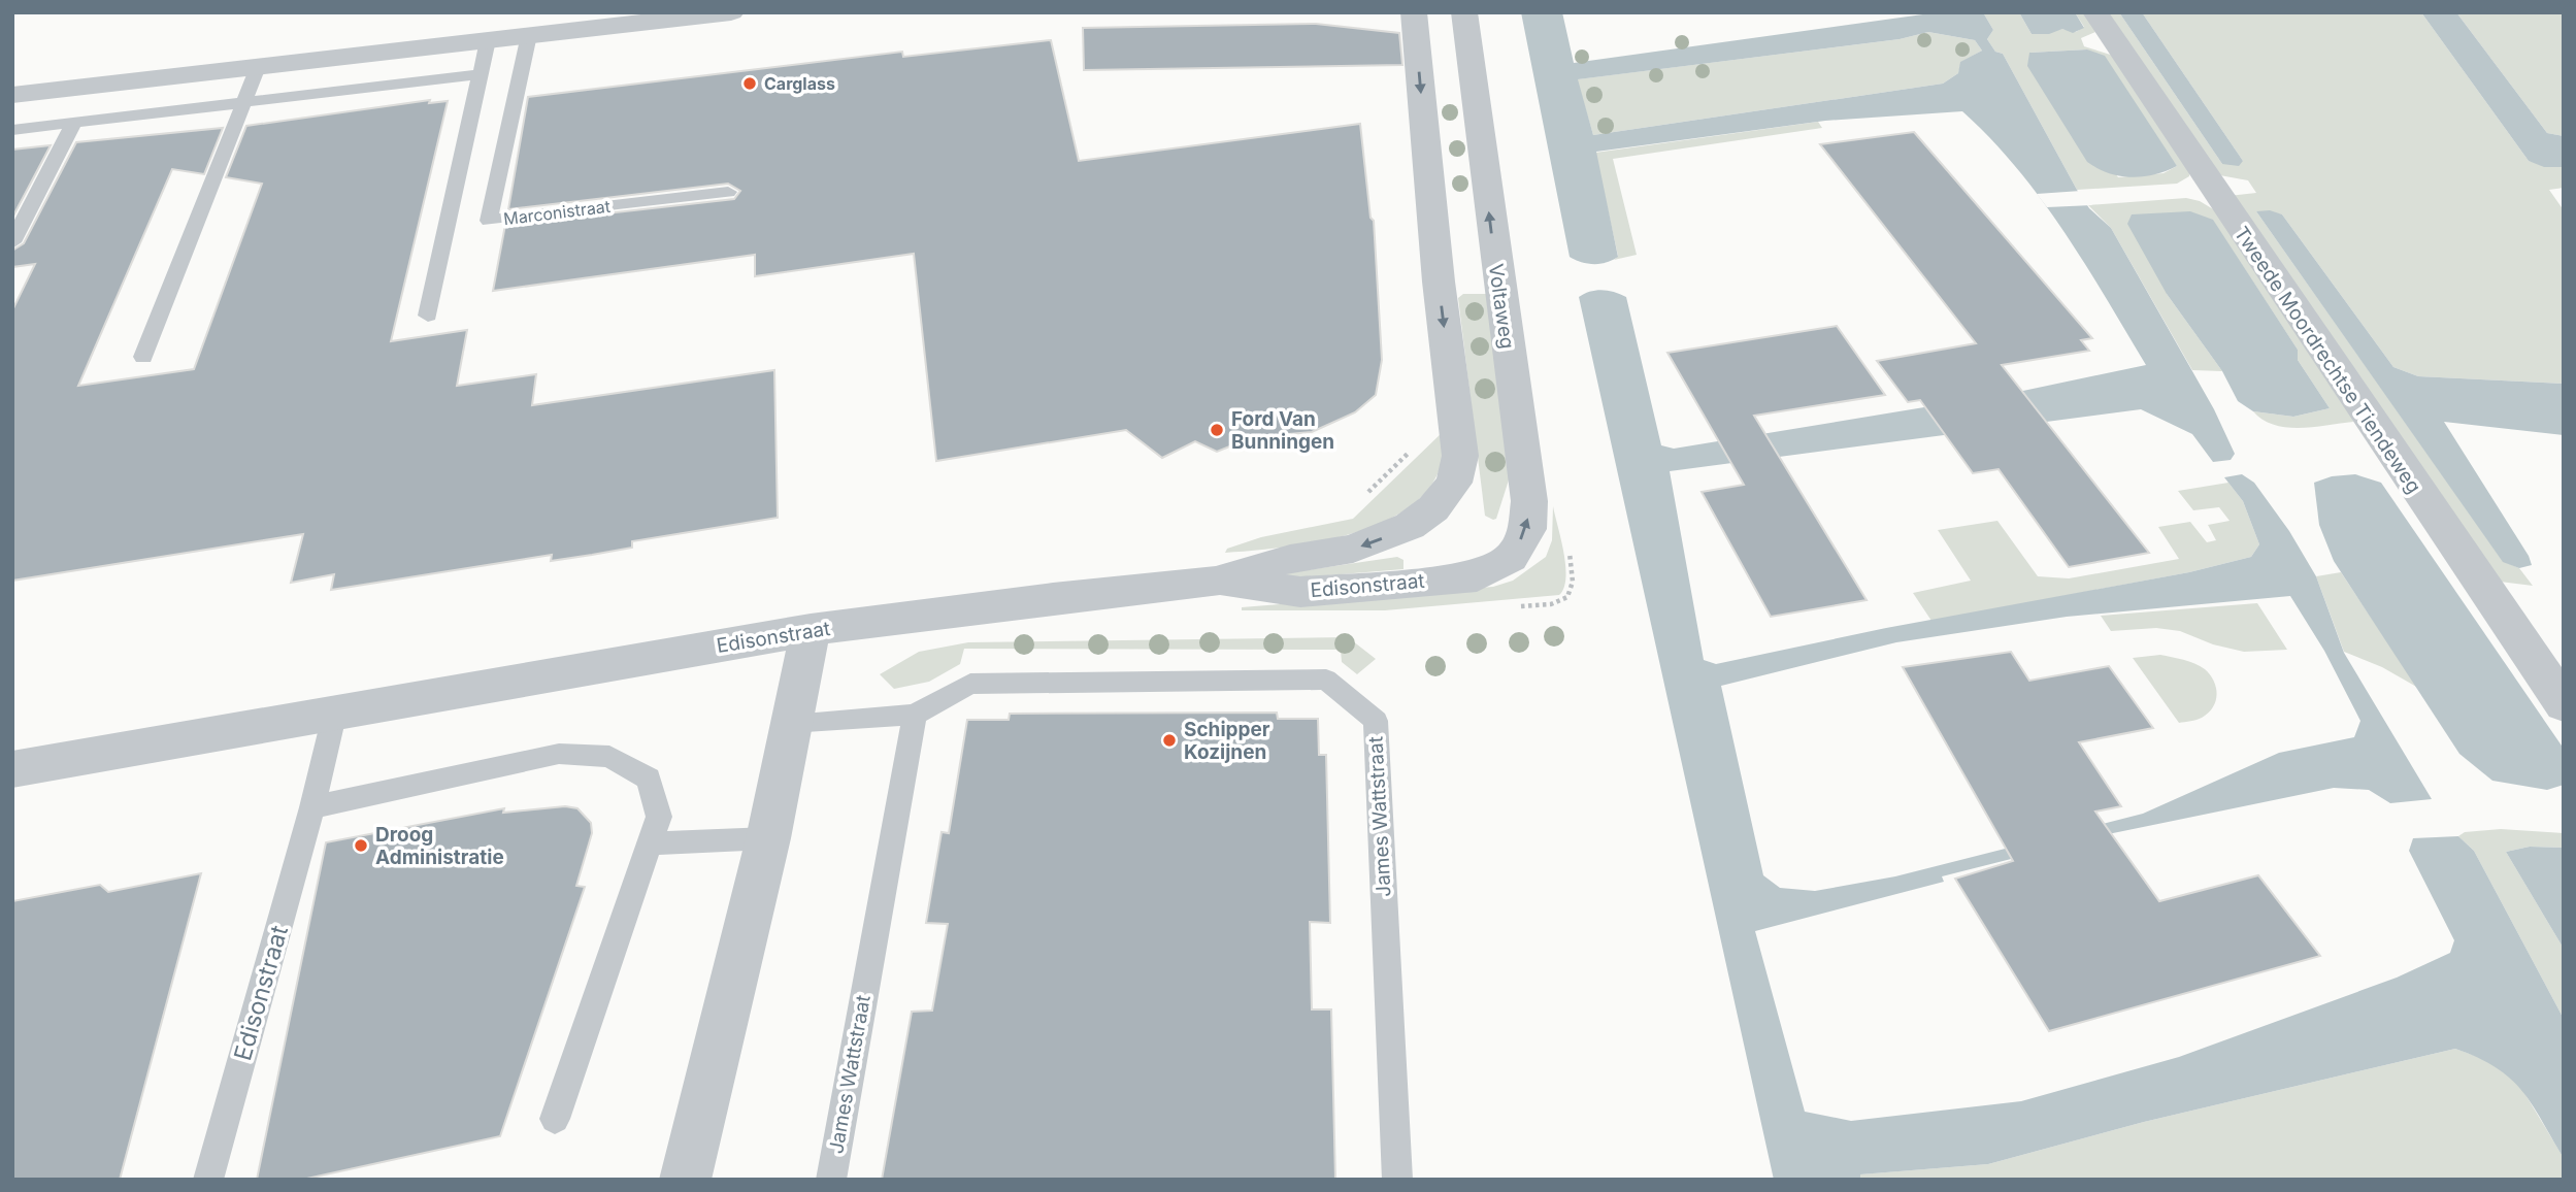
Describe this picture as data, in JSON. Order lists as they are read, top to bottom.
{
  "streets": {
    "street": ["Voltaweg", "Tweede Moordrechtse Tiendeweg", "Edisonstraat"],
    "lane": ["Marconistraat", "James Wattstraat"]
  },
  "crossings": [
    ["Voltaweg", "Edisonstraat"]
  ],
  "one_way": ["Voltaweg"],
  "places": [
    "Carglass",
    "Ford Van Bunningen",
    "Schipper Kozijnen",
    "Droog Administratie"
  ]
}
